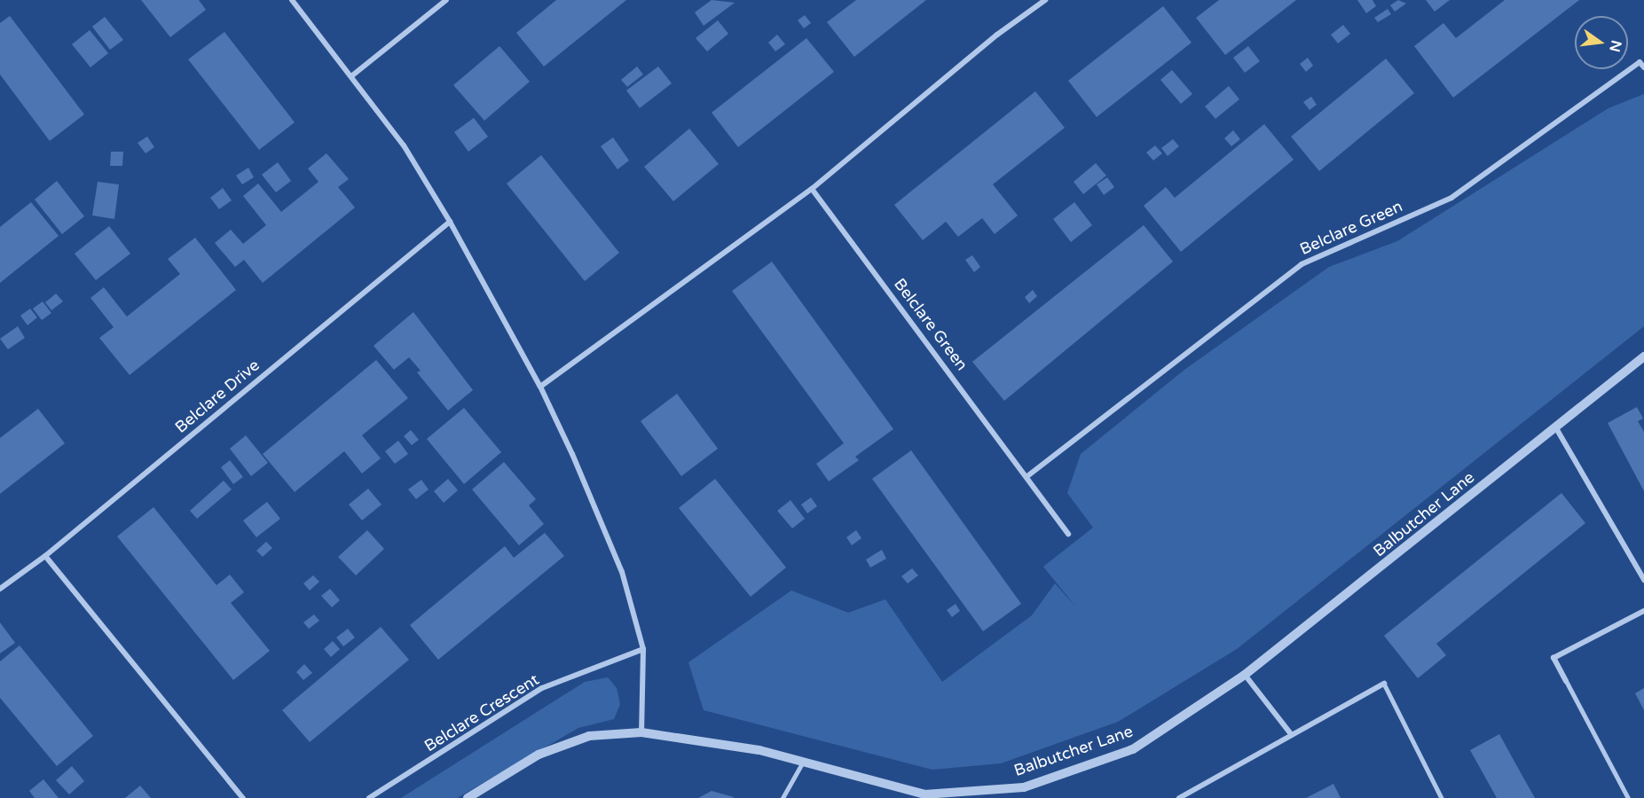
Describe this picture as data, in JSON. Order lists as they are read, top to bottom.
{
  "streets": {
    "street": [
      "Belclare Green",
      "Belclare Drive",
      "Balbutcher Lane",
      "Belclare Crescent"
    ]
  },
  "north": "right"
}
